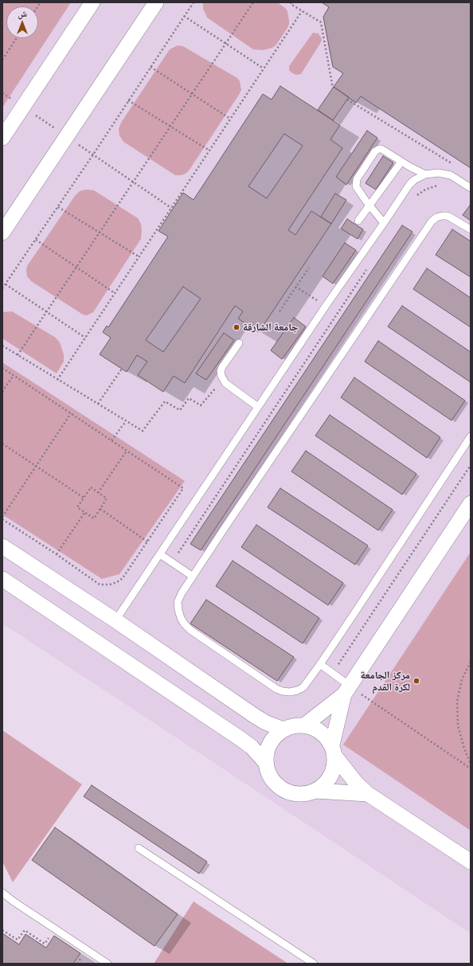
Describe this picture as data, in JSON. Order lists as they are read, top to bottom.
{
  "places": ["جامعة الشارقة", "مركز الجامعة لكرة القدم"],
  "north": "top"
}
